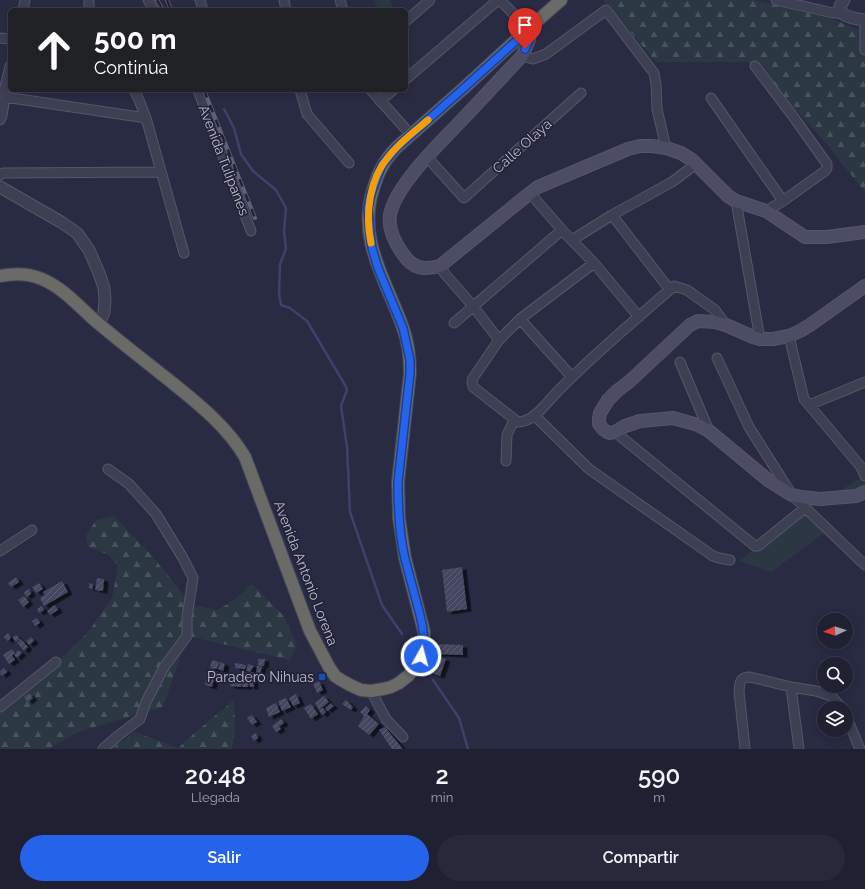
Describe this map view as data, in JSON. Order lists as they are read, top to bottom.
{
  "streets": {
    "highway": ["Avenida Antonio Lorena"],
    "street": ["Calle Olaya", "Avenida Tulipanes"]
  },
  "places": {
    "transit": ["Paradero Nihuas"]
  },
  "north": "left",
  "page": {
    "turn": ["500 m", "Continúa"],
    "eta": [
      "20:48",
      "Llegada",
      "2",
      "min",
      "590",
      "m"
    ],
    "buttons": ["Salir", "Compartir"]
  }
}
